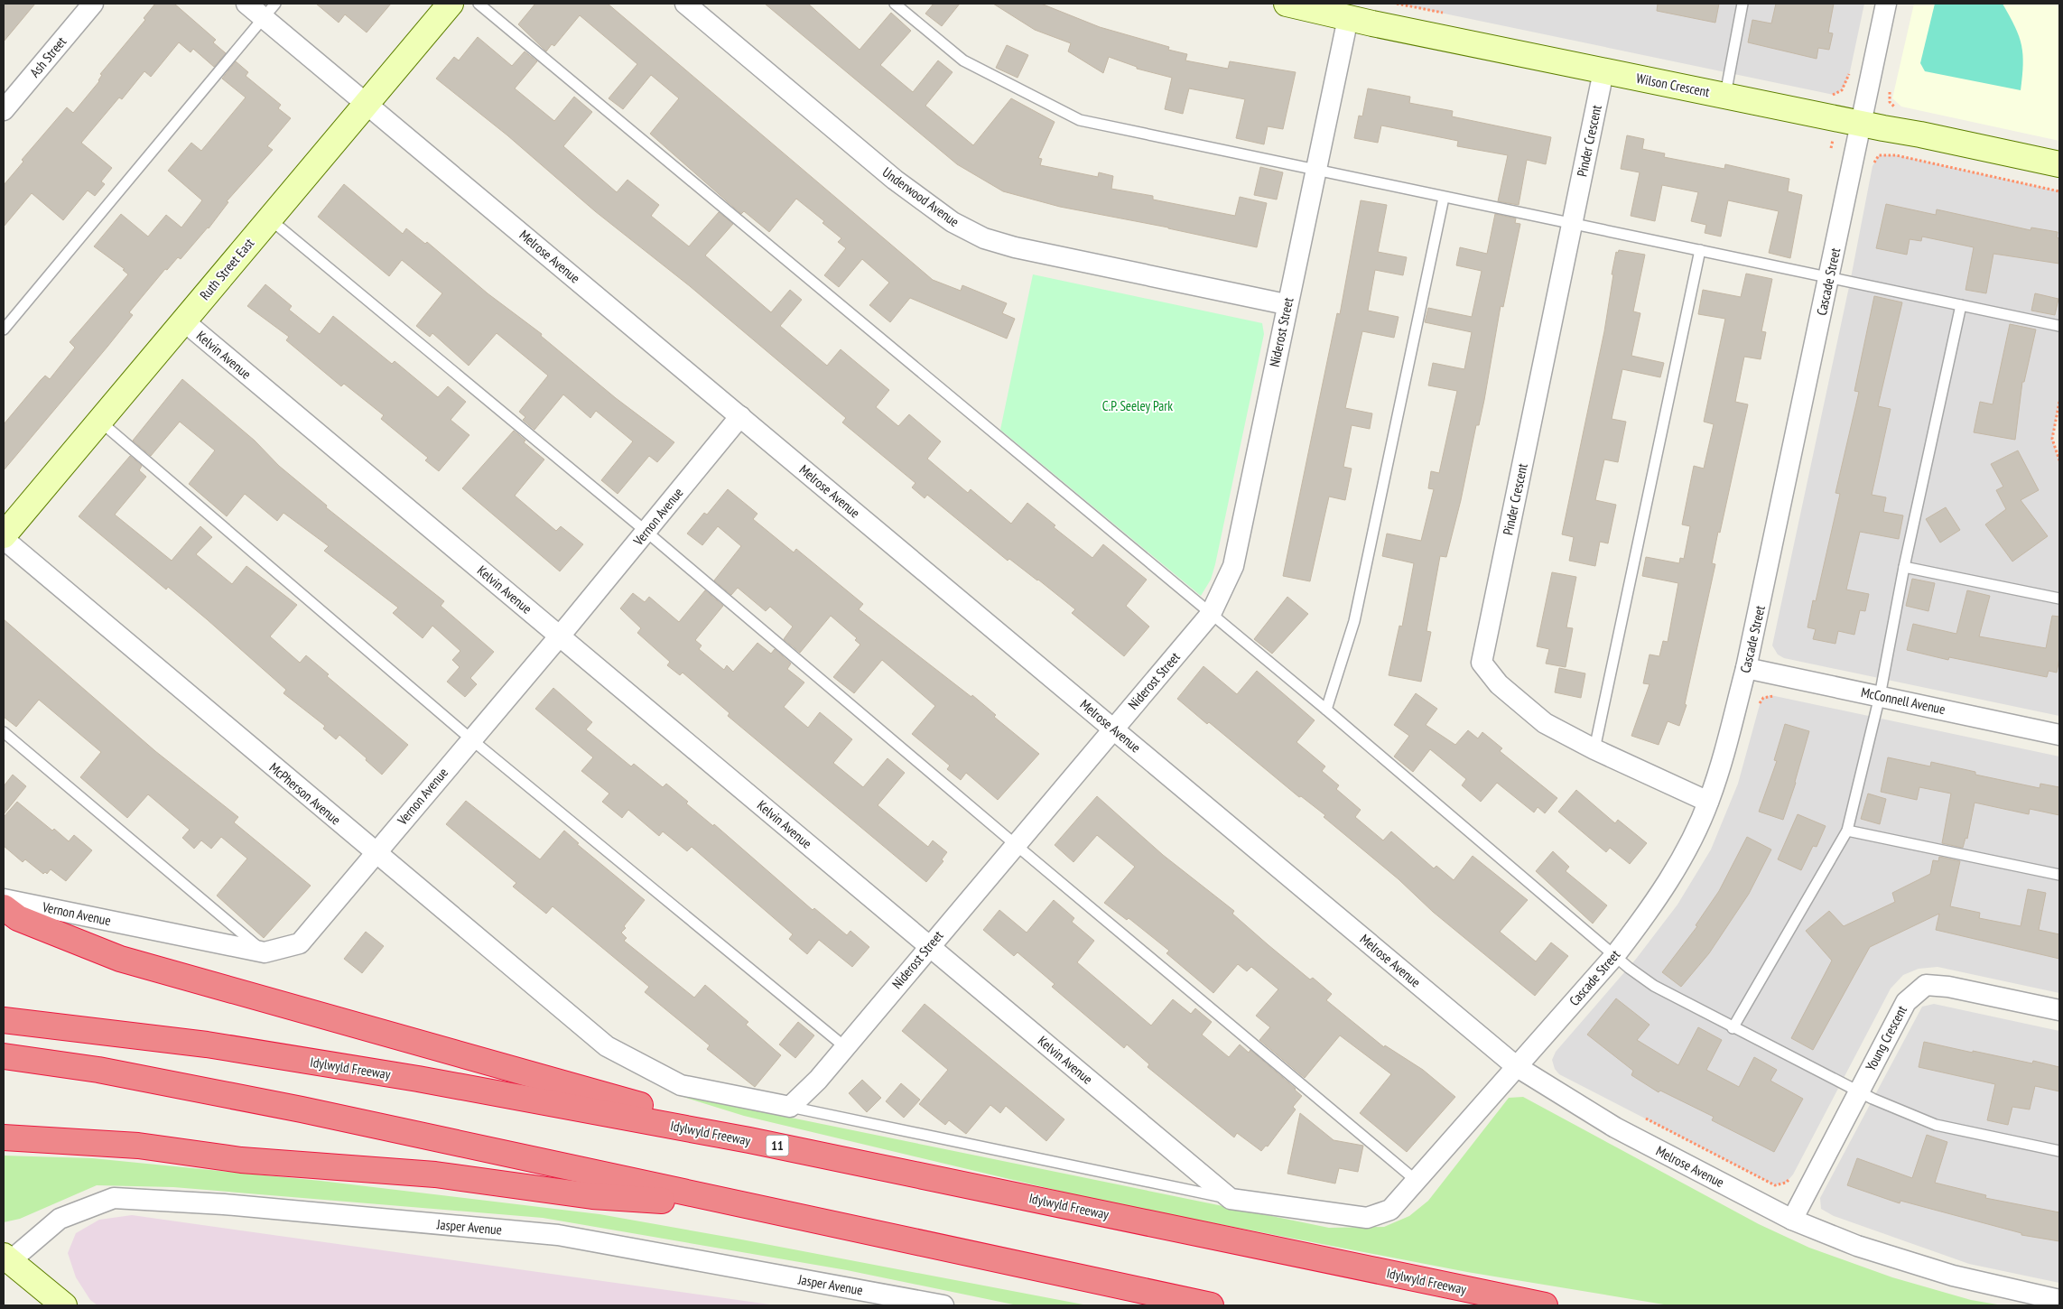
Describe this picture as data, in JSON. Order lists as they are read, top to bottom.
{
  "streets": {
    "highway": ["Idylwyld Freeway", "11"],
    "street": [
      "Ash Street",
      "Wilson Crescent",
      "Pinder Crescent",
      "Underwood Avenue",
      "Melrose Avenue",
      "Ruth Street East",
      "Cascade Street",
      "Niderost Street",
      "Kelvin Avenue",
      "Vernon Avenue",
      "McConnell Avenue",
      "McPherson Avenue",
      "Young Crescent",
      "Jasper Avenue"
    ]
  },
  "crossings": [
    ["Wilson Crescent", "Pinder Crescent"],
    ["Wilson Crescent", "Cascade Street"],
    ["Wilson Crescent", "Niderost Street"],
    ["Pinder Crescent", "Cascade Street"],
    ["Underwood Avenue", "Niderost Street"],
    ["Melrose Avenue", "Ruth Street East"],
    ["Melrose Avenue", "Cascade Street"],
    ["Melrose Avenue", "Niderost Street"],
    ["Melrose Avenue", "Vernon Avenue"],
    ["Melrose Avenue", "Young Crescent"],
    ["Ruth Street East", "Kelvin Avenue"],
    ["Ruth Street East", "McPherson Avenue"],
    ["Cascade Street", "McConnell Avenue"],
    ["Niderost Street", "Kelvin Avenue"],
    ["Niderost Street", "McPherson Avenue"],
    ["Kelvin Avenue", "Vernon Avenue"],
    ["Vernon Avenue", "McPherson Avenue"]
  ],
  "parks": ["C.P. Seeley Park"]
}
